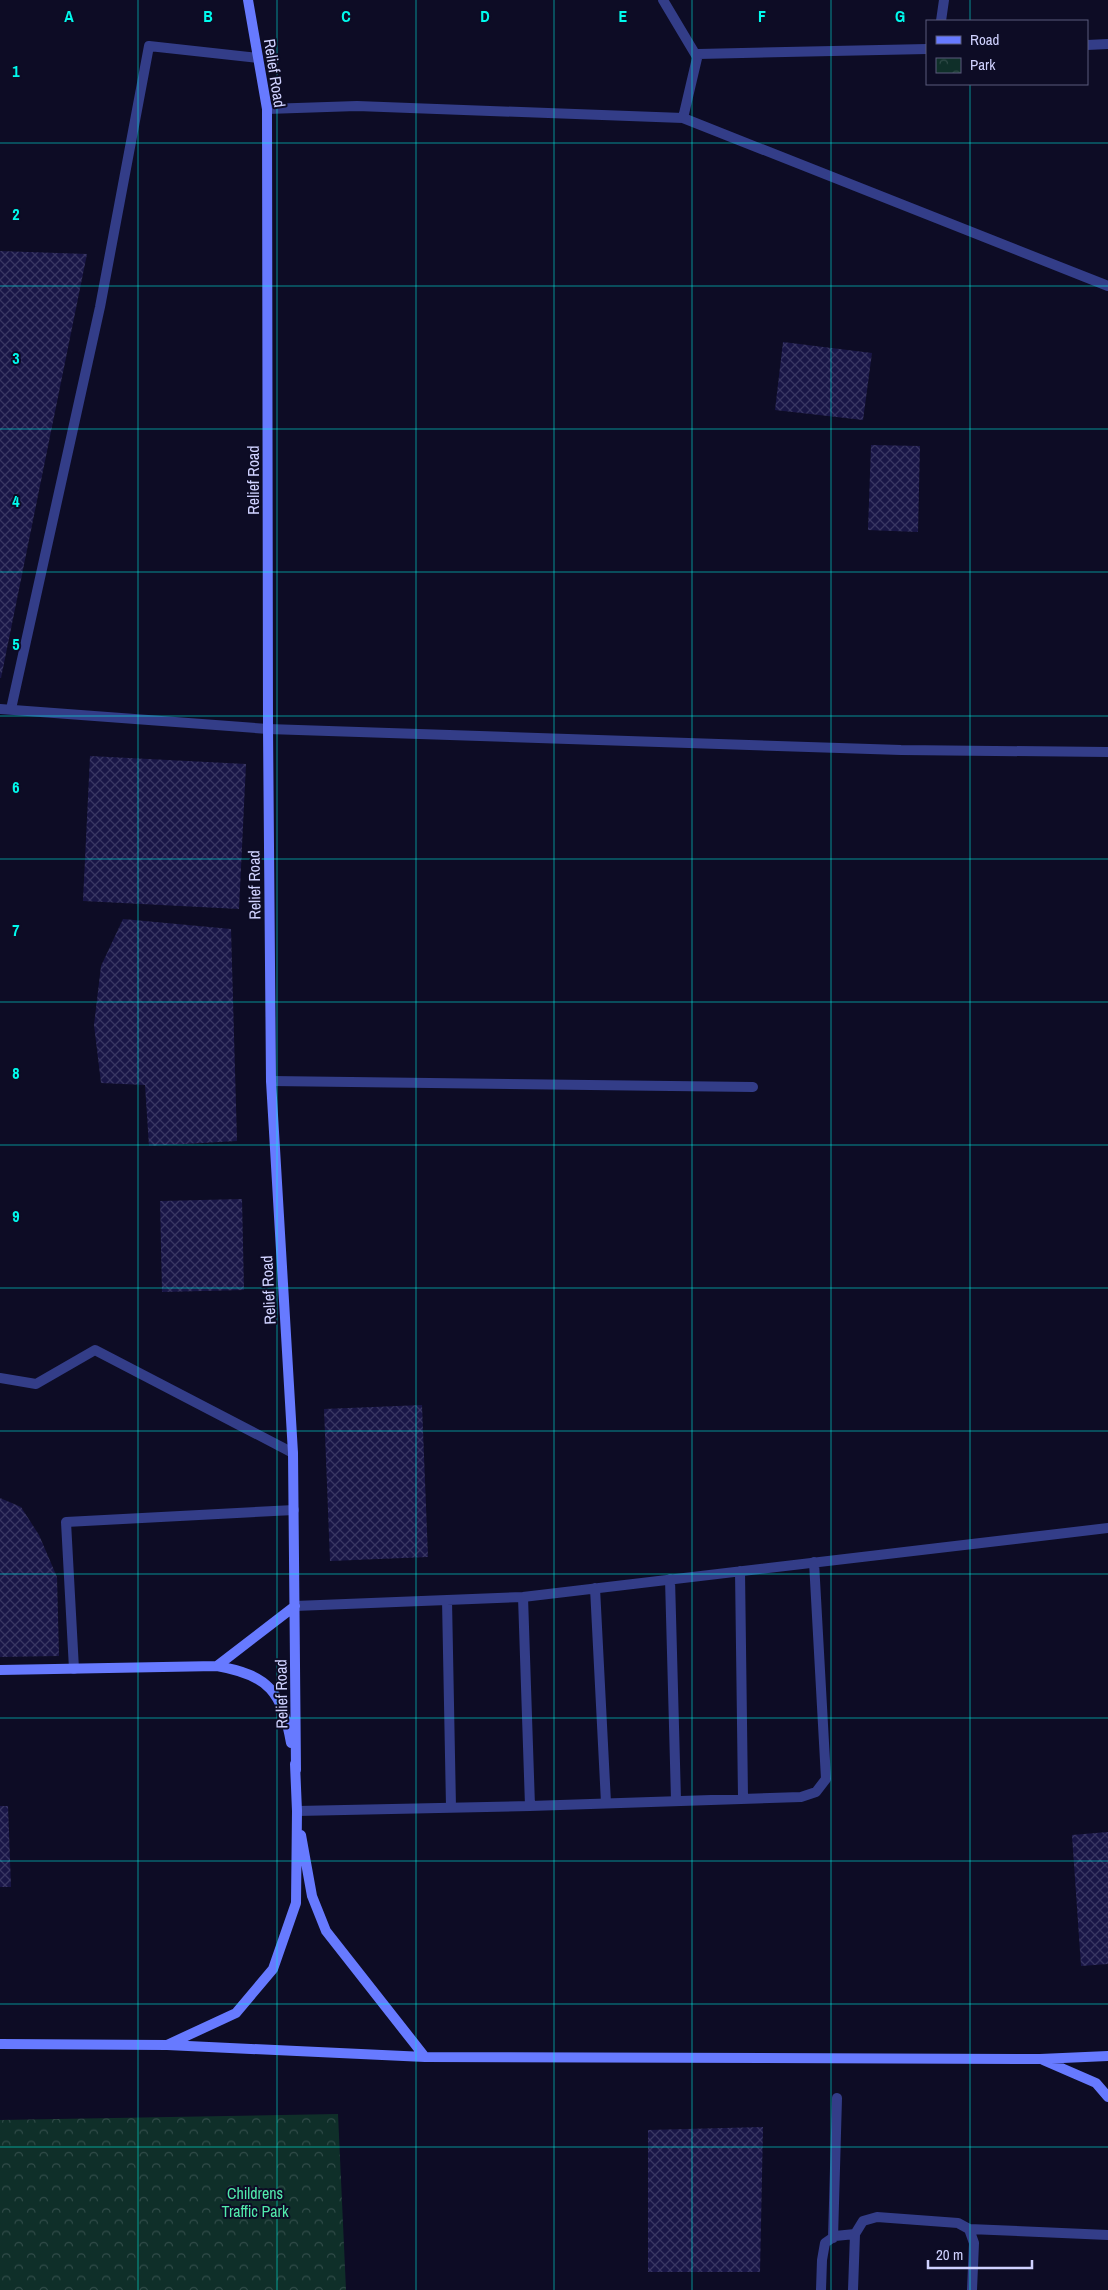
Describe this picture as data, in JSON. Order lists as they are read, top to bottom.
{
  "streets": {
    "main road": ["Relief Road"]
  },
  "parks": ["Childrens Traffic Park"],
  "legend": ["Road", "Park"],
  "scale_bar": "20 m",
  "grid": {
    "columns": [
      "A",
      "B",
      "C",
      "D",
      "E",
      "F",
      "G"
    ],
    "rows": [
      "1",
      "2",
      "3",
      "4",
      "5",
      "6",
      "7",
      "8",
      "9"
    ]
  }
}
